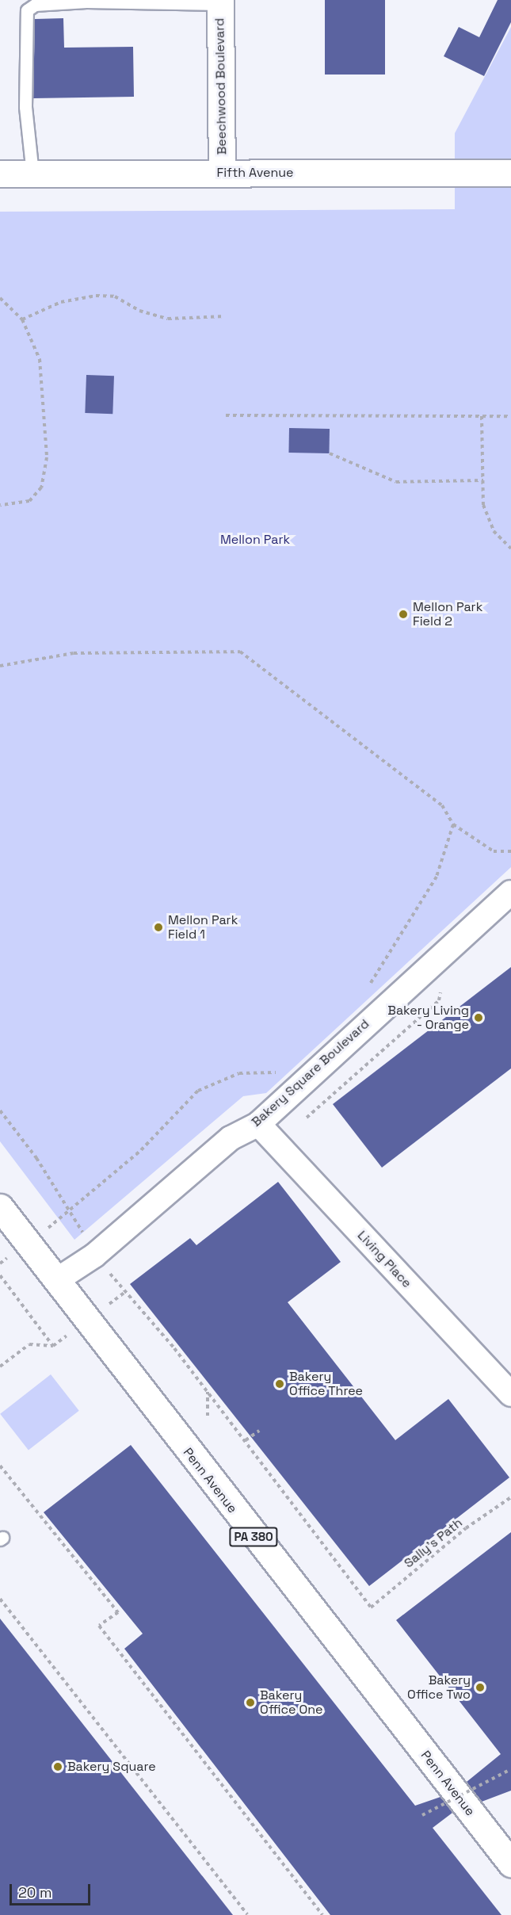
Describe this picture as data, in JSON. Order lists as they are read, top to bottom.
{
  "streets": {
    "main road": [
      "Beechwood Boulevard",
      "Fifth Avenue",
      "Penn Avenue",
      "PA 380"
    ],
    "street": ["Bakery Square Boulevard", "Living Place"],
    "path": ["Sally's Path"]
  },
  "crossings": [
    ["Beechwood Boulevard", "Fifth Avenue"],
    ["Bakery Square Boulevard", "Living Place"],
    ["Bakery Square Boulevard", "Penn Avenue"]
  ],
  "parks": ["Mellon Park"],
  "places": [
    "Mellon Park Field 2",
    "Mellon Park Field 1",
    "Bakery Living - Orange",
    "Bakery Office Three",
    "Bakery Office Two",
    "Bakery Office One",
    "Bakery Square"
  ],
  "scale_bar": "20 m"
}
